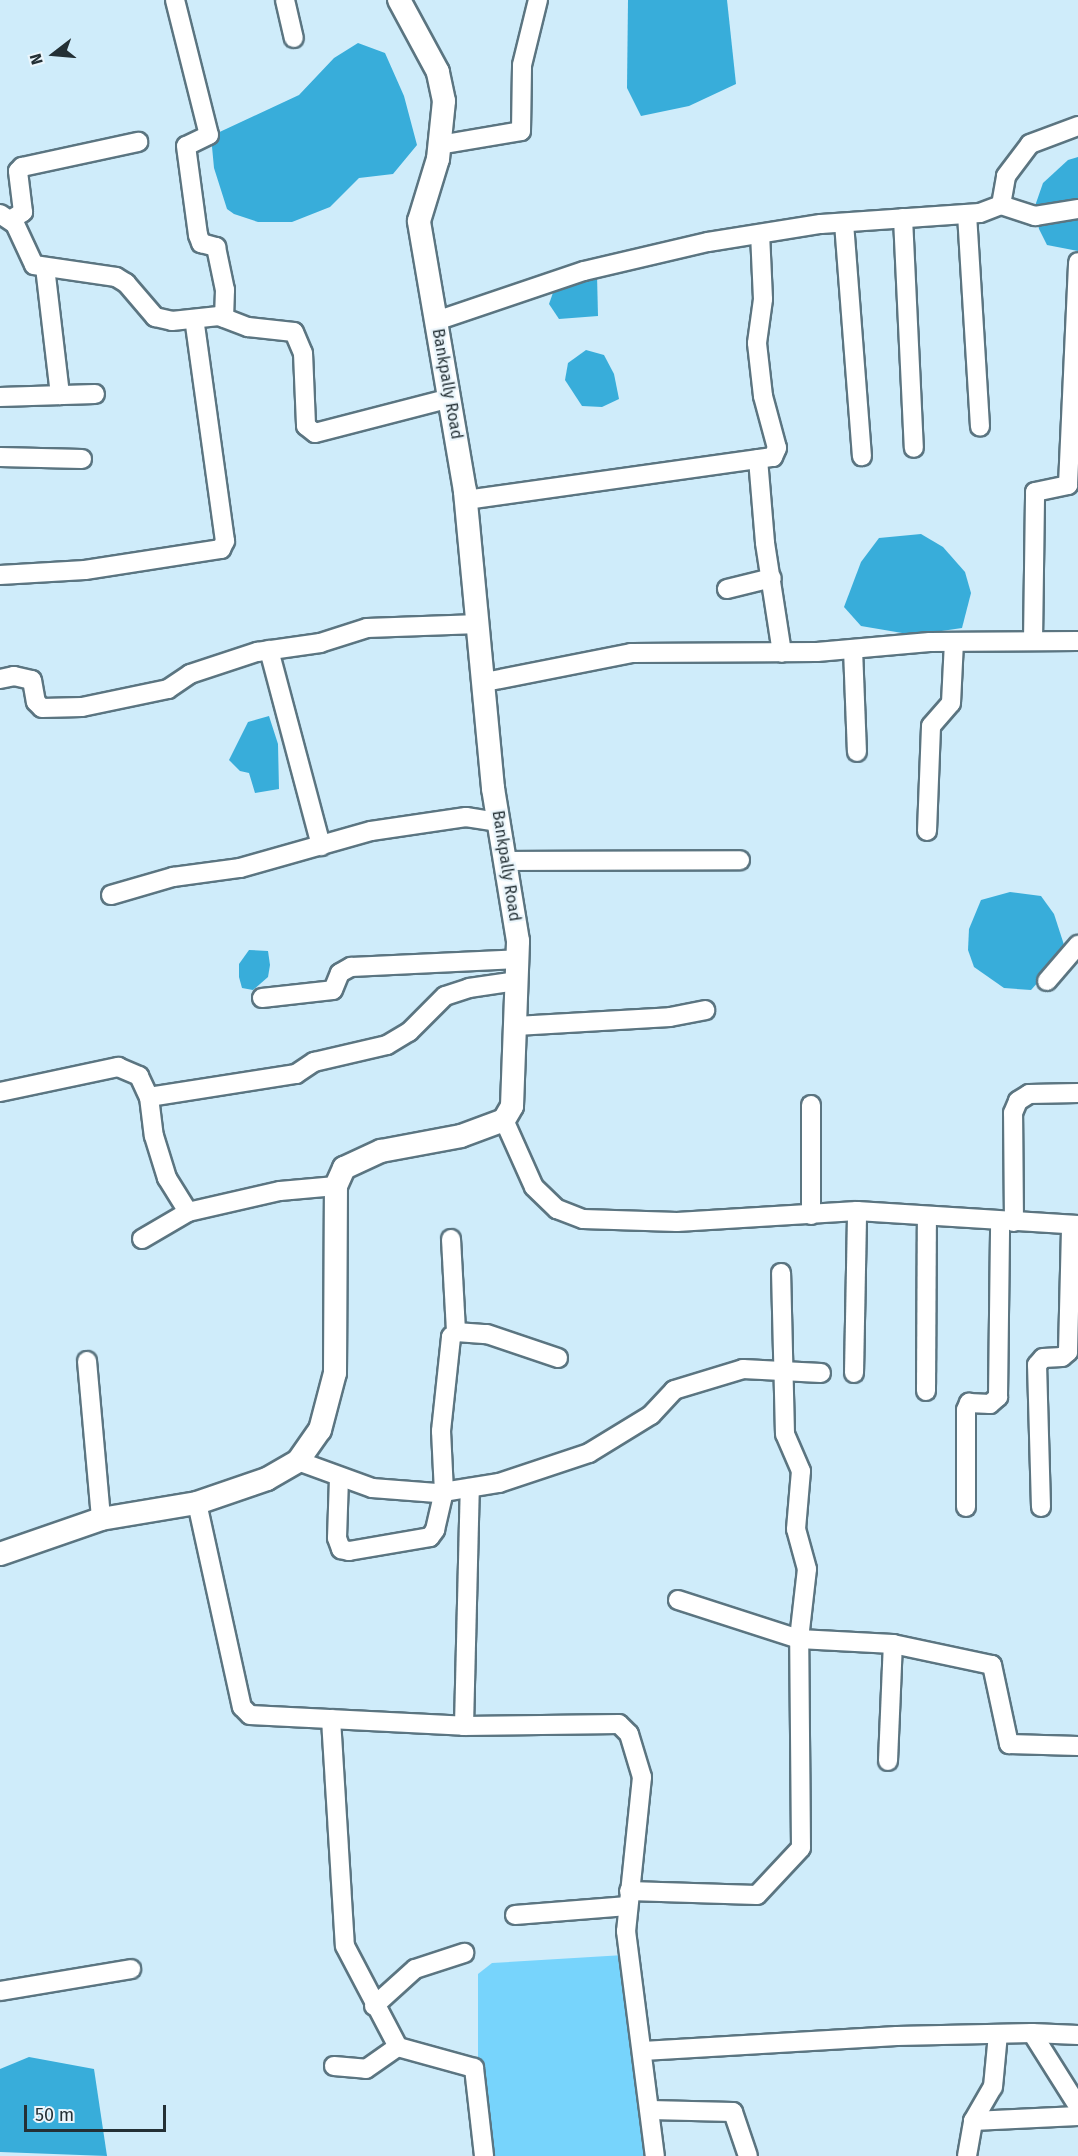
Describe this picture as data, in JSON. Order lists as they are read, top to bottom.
{
  "streets": {
    "street": ["Bankpally Road"]
  },
  "scale_bar": "50 m",
  "north": "left"
}
